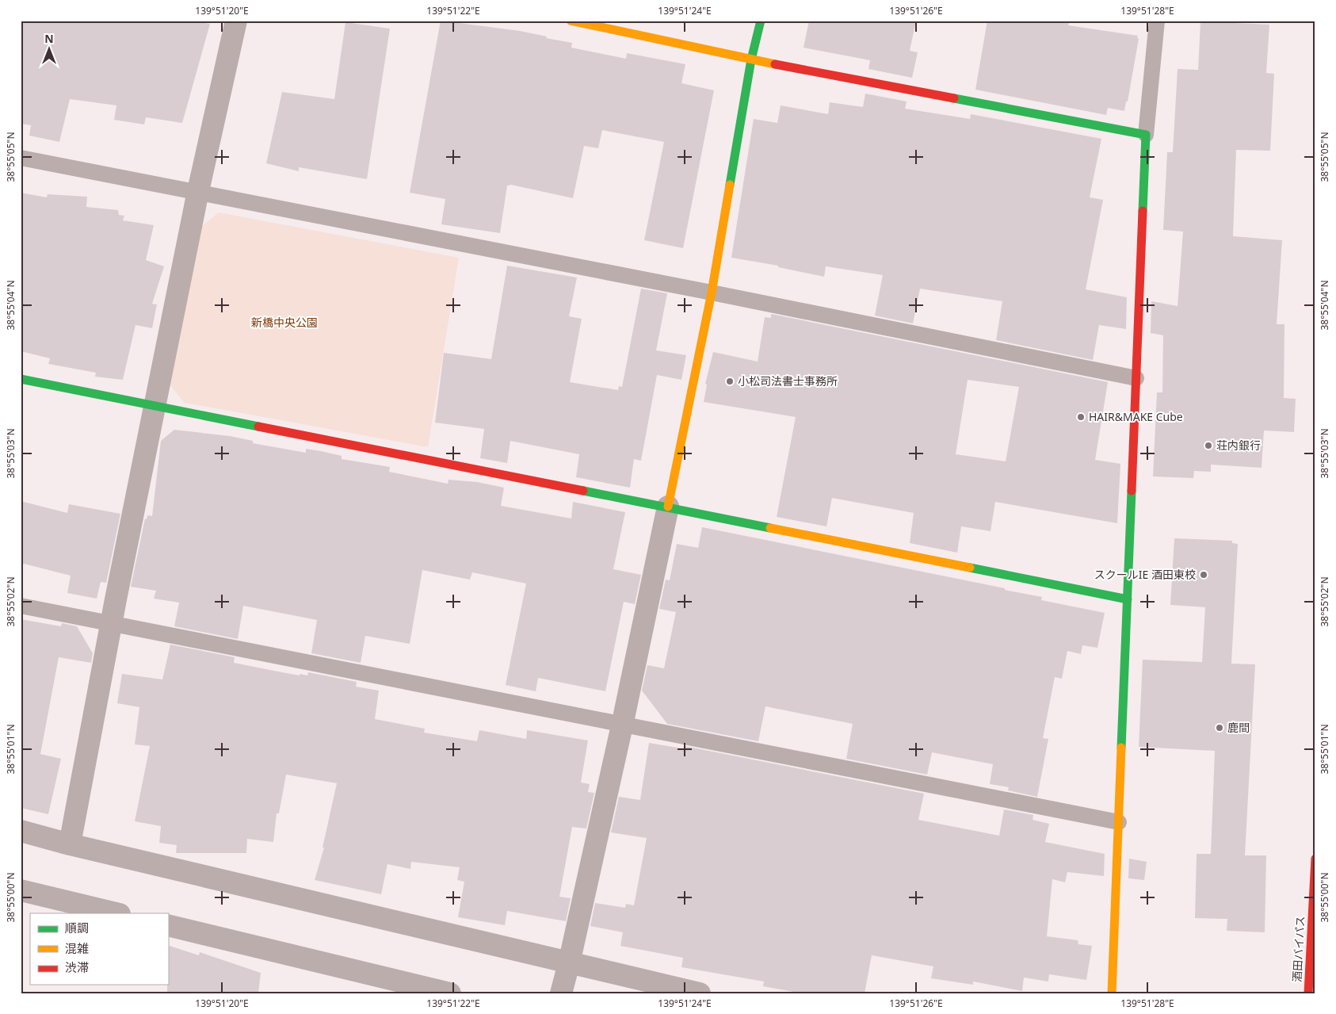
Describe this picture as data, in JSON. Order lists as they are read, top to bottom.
{
  "streets": {
    "main road": ["酒田バイパス"]
  },
  "parks": ["新橋中央公園"],
  "places": [
    "小松司法書士事務所",
    "HAIR&MAKE Cube",
    "荘内銀行",
    "スクールIE 酒田東校",
    "鹿間"
  ],
  "legend": ["順調", "混雑", "渋滞"],
  "north": "top",
  "coordinates": [
    "139°51'20\"E",
    "139°51'22\"E",
    "139°51'24\"E",
    "139°51'26\"E",
    "139°51'28\"E",
    "38°55'05\"N",
    "38°55'04\"N",
    "38°55'03\"N",
    "38°55'02\"N",
    "38°55'01\"N",
    "38°55'00\"N"
  ]
}
